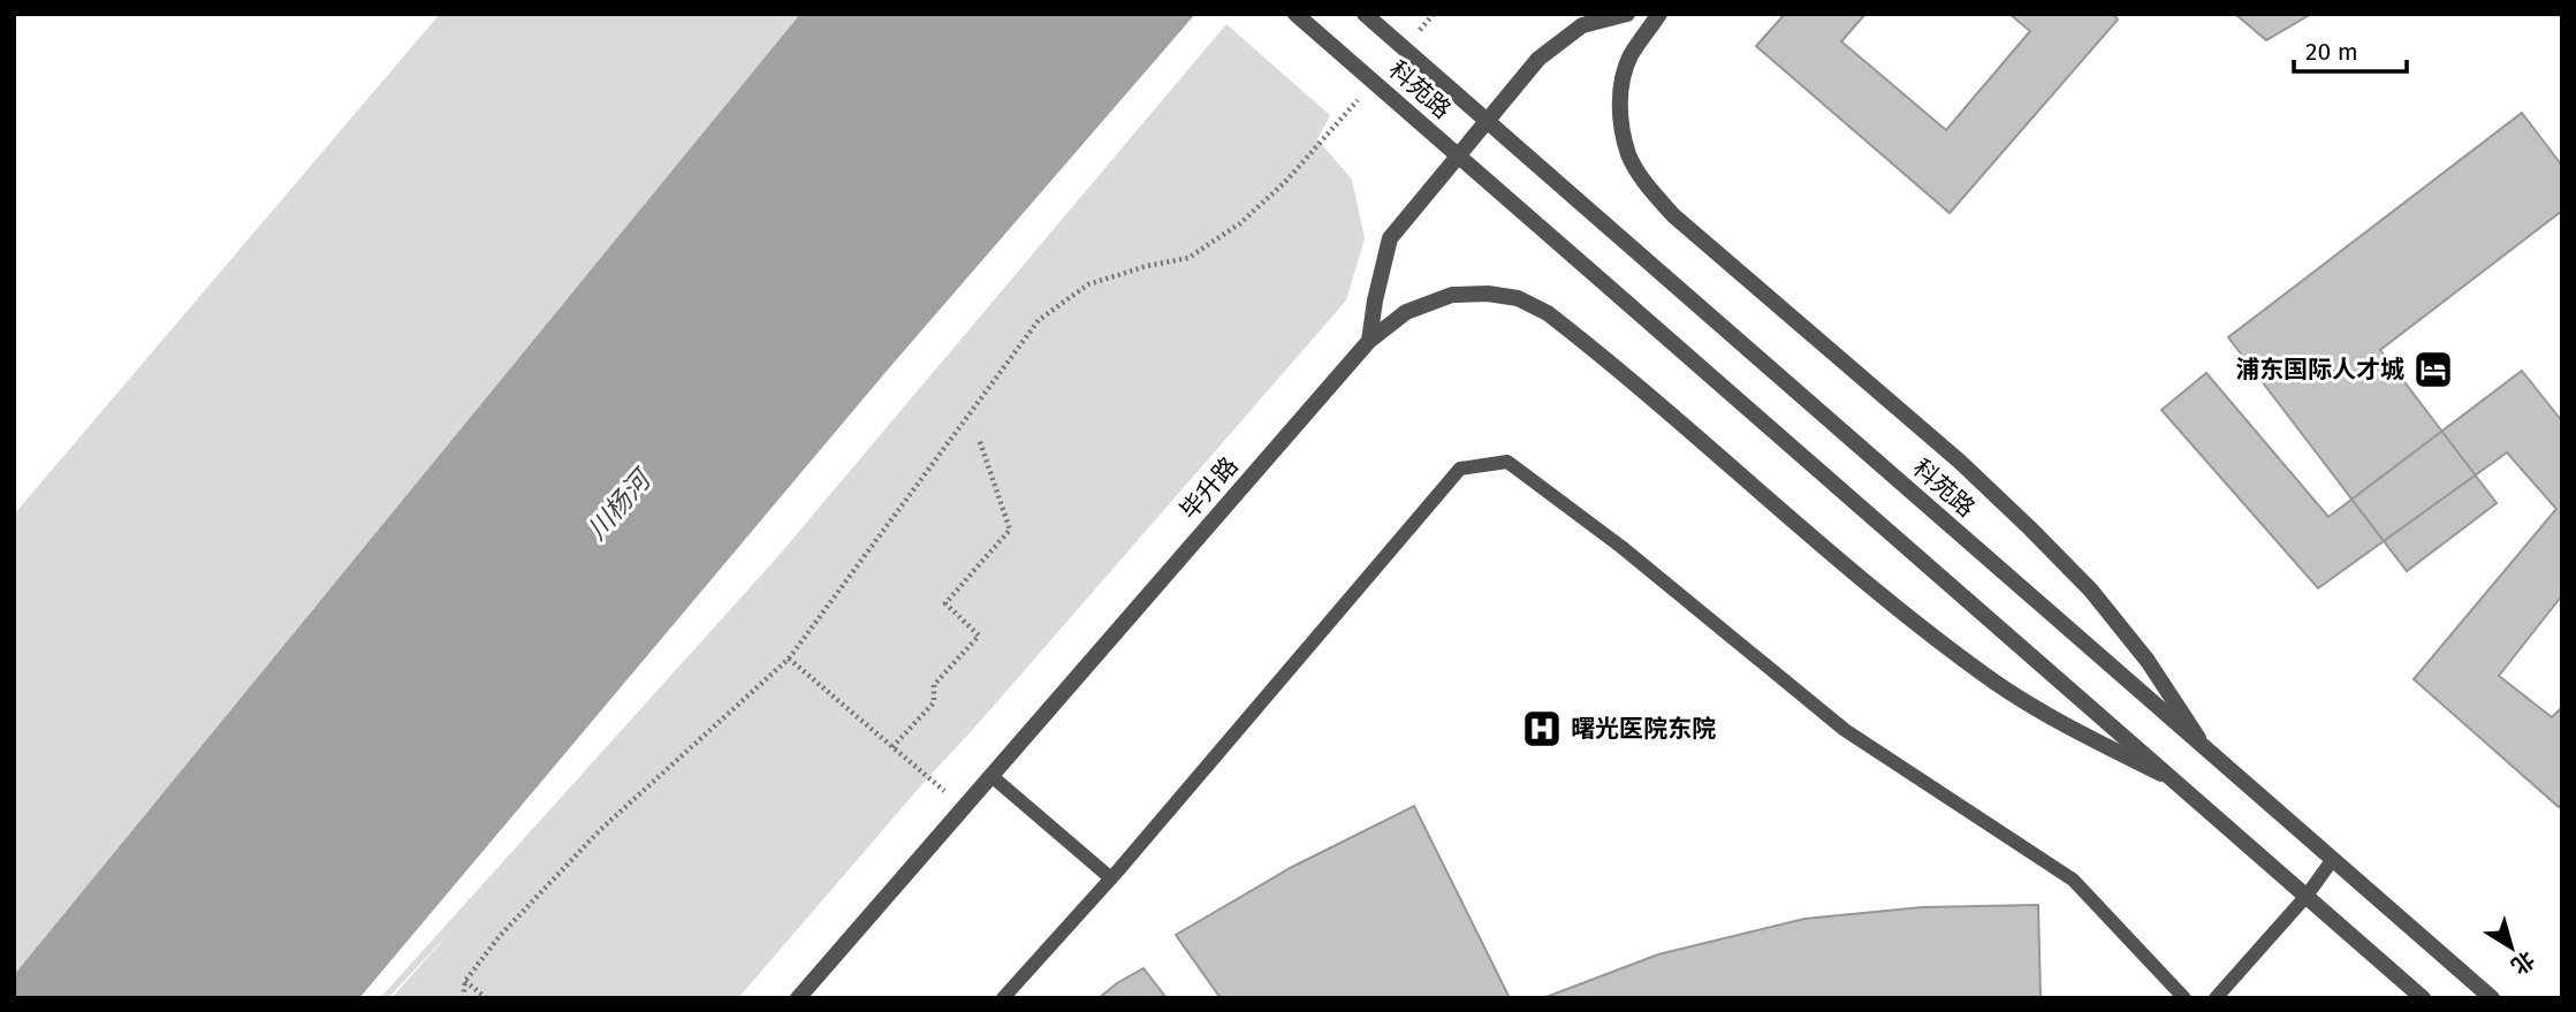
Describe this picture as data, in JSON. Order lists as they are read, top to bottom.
{
  "streets": {
    "street": ["科苑路", "毕升路"]
  },
  "crossings": [
    ["科苑路", "毕升路"]
  ],
  "water": ["川杨河"],
  "places": {
    "hotel": ["浦东国际人才城"],
    "hospital": ["曙光医院东院"]
  },
  "scale_bar": "20 m",
  "north": "bottom right"
}
